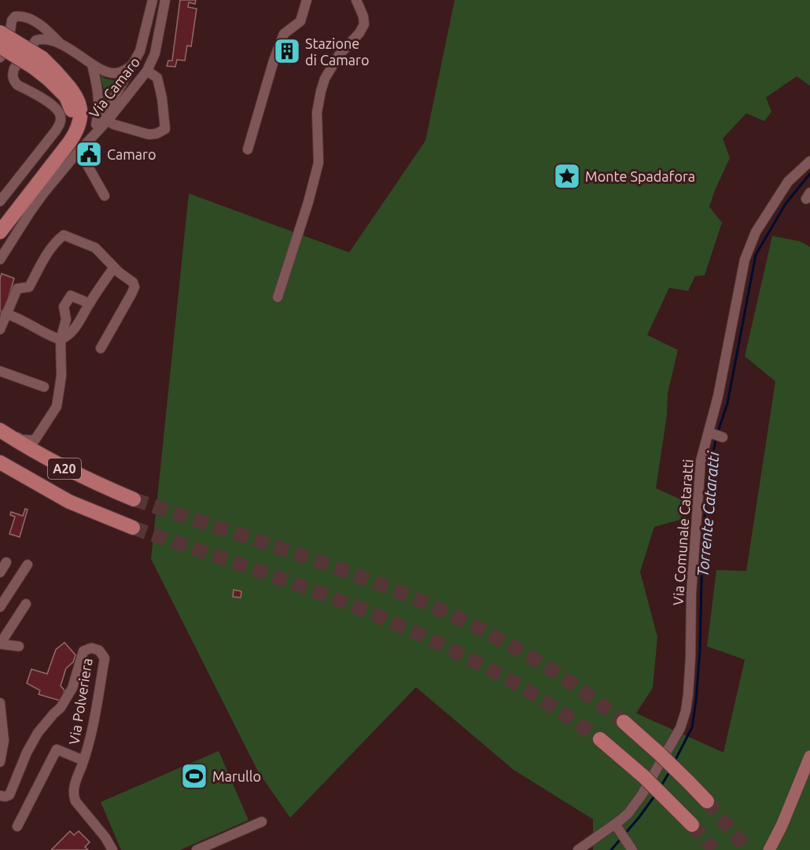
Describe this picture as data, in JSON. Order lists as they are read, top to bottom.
{
  "streets": {
    "highway": ["A20"],
    "street": ["Via Camaro", "Via Comunale Cataratti", "Via Polveriera"]
  },
  "water": ["Torrente Cataratti"],
  "places": {
    "building": ["Stazione di Camaro"],
    "public building": ["Camaro"],
    "place": ["Monte Spadafora"],
    "sports": ["Marullo"]
  }
}
